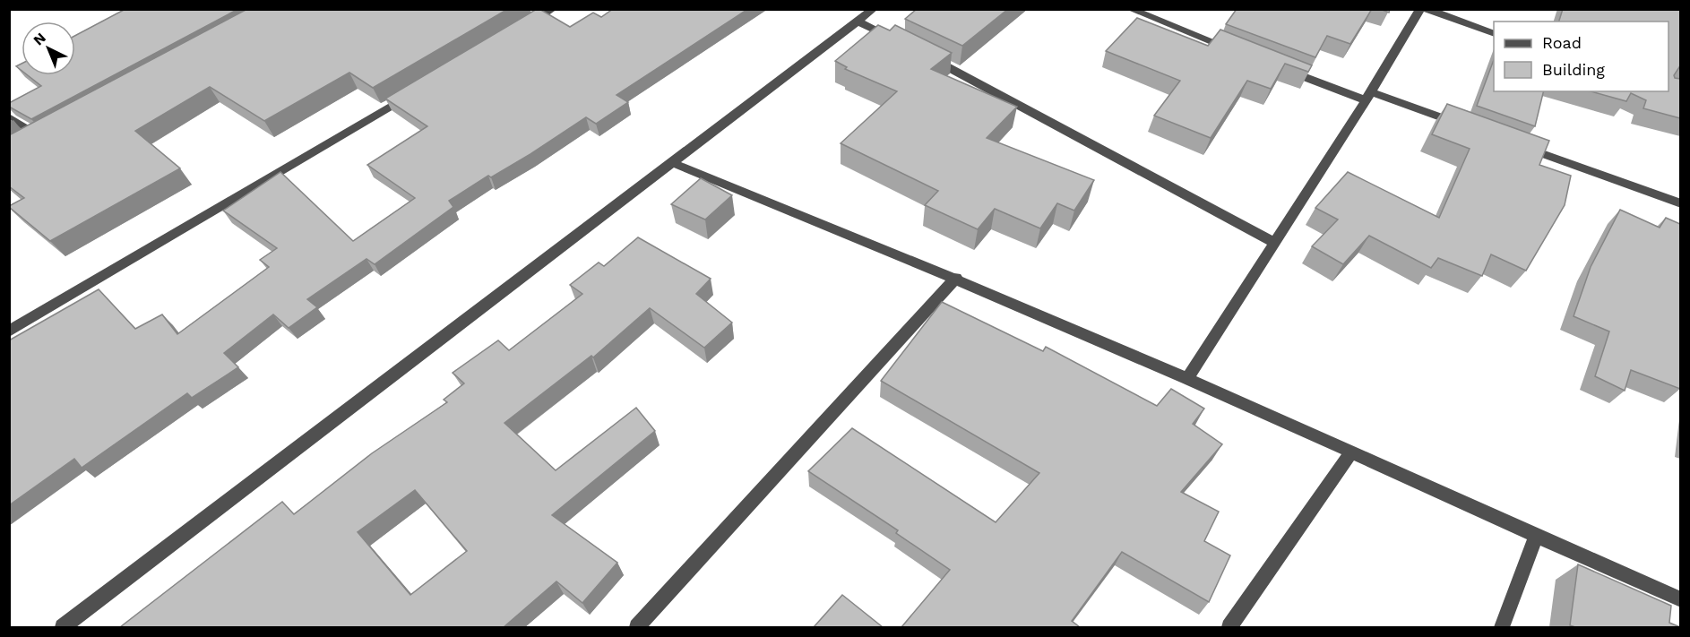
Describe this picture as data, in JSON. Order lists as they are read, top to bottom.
{
  "legend": ["Road", "Building"],
  "north": "top left"
}
